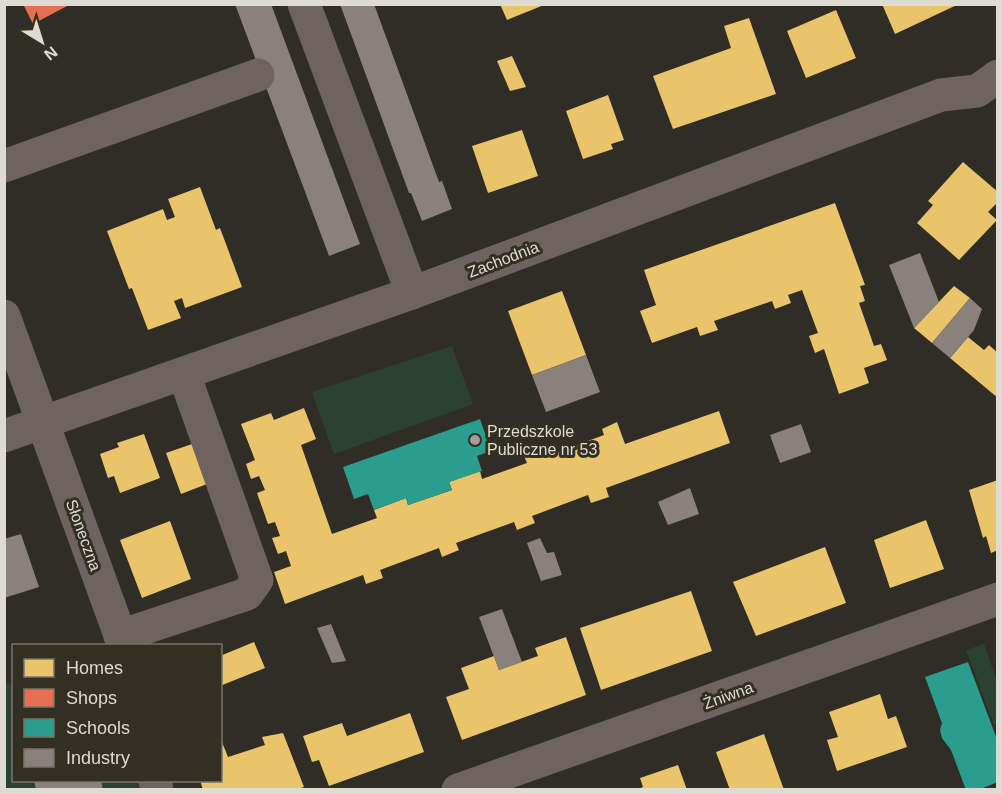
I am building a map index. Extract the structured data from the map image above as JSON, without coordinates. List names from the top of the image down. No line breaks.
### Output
{"streets":{"street":["Zachodnia","Słoneczna","Żniwna"]},"crossings":[["Zachodnia","Słoneczna"]],"places":["Przedszkole Publiczne nr 53"],"legend":["Homes","Shops","Schools","Industry"],"north":"bottom right"}
